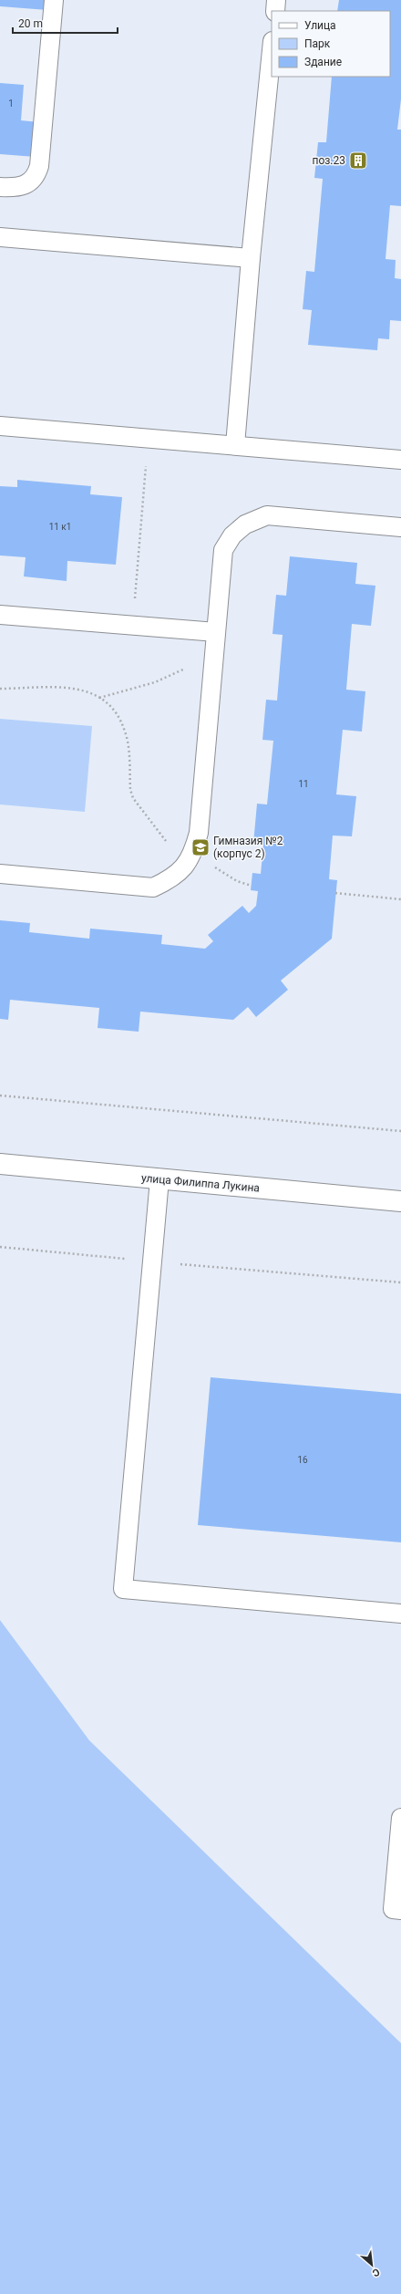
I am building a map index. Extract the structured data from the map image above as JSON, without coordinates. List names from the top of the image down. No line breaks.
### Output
{"streets":{"street":["улица Филиппа Лукина"]},"places":{"building":["поз.23"],"school or university":["Гимназия №2 (корпус 2)"]},"house_numbers":["1","11 к1","11","16"],"legend":["Улица","Парк","Здание"],"scale_bar":"20 m","north":"bottom right"}
